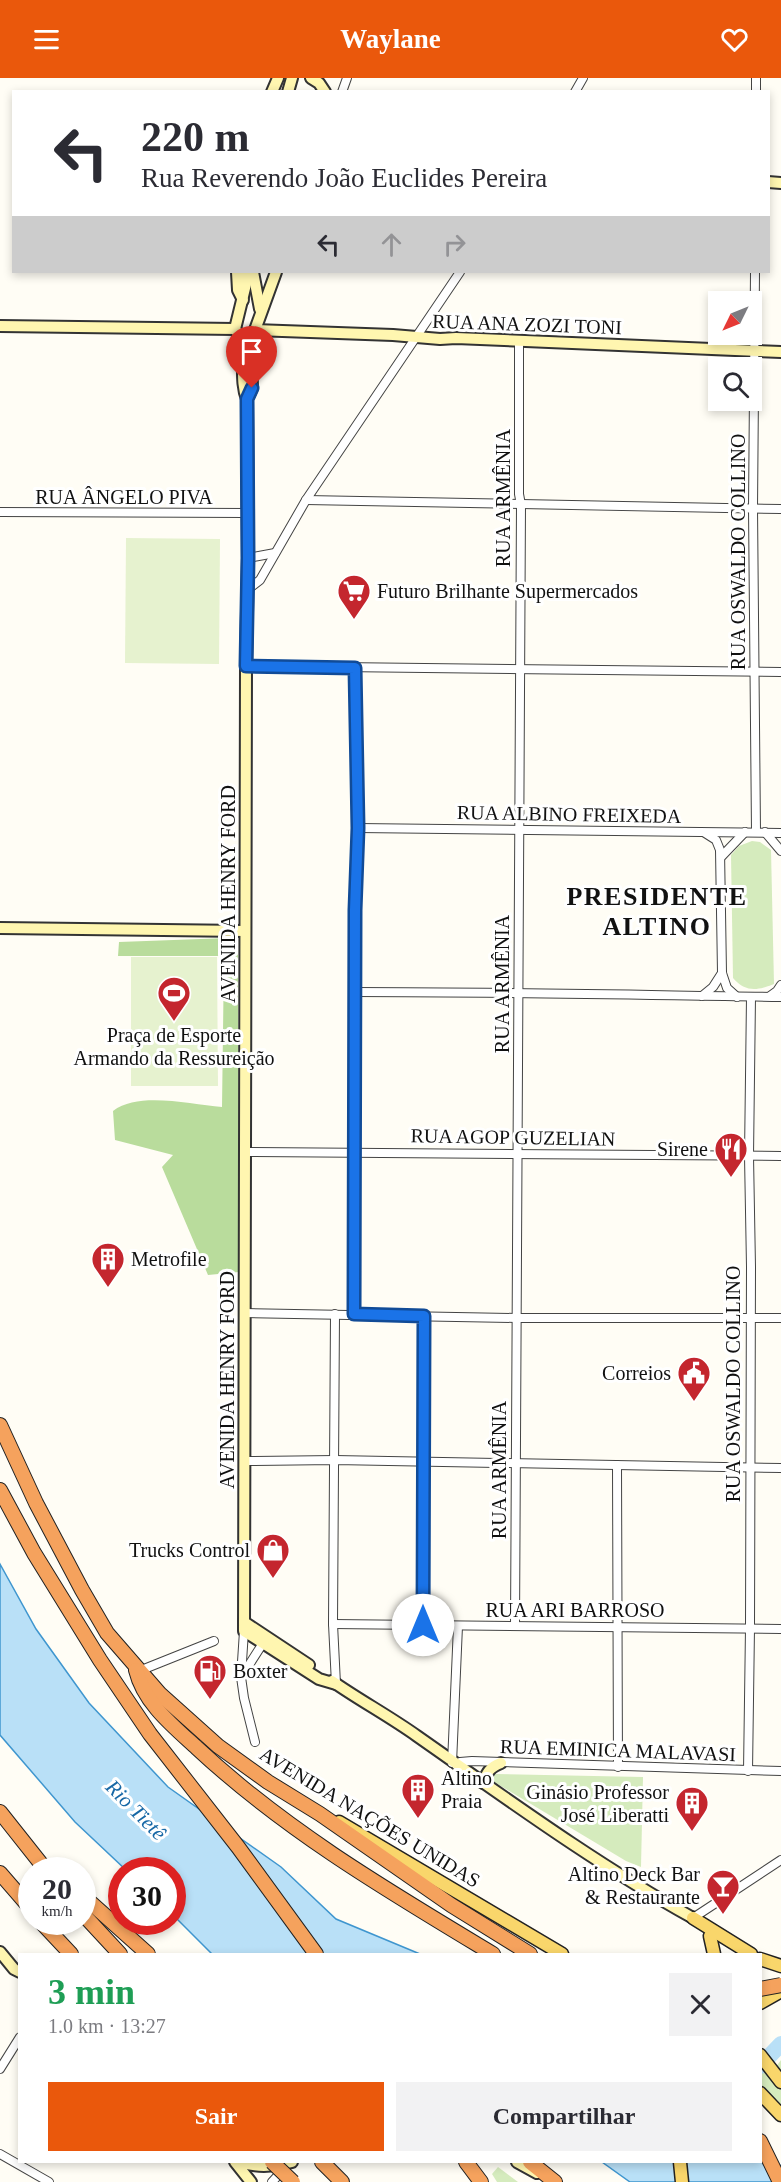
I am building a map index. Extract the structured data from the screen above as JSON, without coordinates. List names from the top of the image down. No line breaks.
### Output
{"streets":{"highway":["AVENIDA NAÇÕES UNIDAS"],"main road":["RUA ANA ZOZI TONI","AVENIDA HENRY FORD"],"street":["RUA ÂNGELO PIVA","RUA ARMÊNIA","RUA OSWALDO COLLINO","RUA ALBINO FREIXEDA","RUA AGOP GUZELIAN","RUA ARI BARROSO","RUA EMINICA MALAVASI"]},"crossings":[["RUA ANA ZOZI TONI","RUA ARMÊNIA"],["RUA ANA ZOZI TONI","RUA OSWALDO COLLINO"],["RUA ANA ZOZI TONI","AVENIDA HENRY FORD"],["RUA ÂNGELO PIVA","AVENIDA HENRY FORD"],["RUA ARMÊNIA","RUA ALBINO FREIXEDA"],["RUA ARMÊNIA","RUA AGOP GUZELIAN"],["RUA ARMÊNIA","RUA ARI BARROSO"],["RUA OSWALDO COLLINO","RUA ALBINO FREIXEDA"],["RUA OSWALDO COLLINO","RUA AGOP GUZELIAN"],["RUA OSWALDO COLLINO","RUA ARI BARROSO"],["RUA OSWALDO COLLINO","RUA EMINICA MALAVASI"],["AVENIDA HENRY FORD","RUA AGOP GUZELIAN"]],"districts":["PRESIDENTE ALTINO"],"water":["Rio Tietê"],"places":{"supermarket":["Futuro Brilhante Supermercados"],"sports":["Praça de Esporte Armando da Ressureição"],"restaurant":["Sirene"],"building":["Metrofile","Altino Praia","Ginásio Professor José Liberatti"],"public building":["Correios"],"shop":["Trucks Control"],"fuel station":["Boxter"],"bar":["Altino Deck Bar & Restaurante"]},"north":"bottom left","page":{"header":"Waylane","turn":["220 m","Rua Reverendo João Euclides Pereira"],"speed":"20 km/h","limit":"30","heading":["3 min","1.0 km · 13:27"],"buttons":["Sair","Compartilhar"]}}
